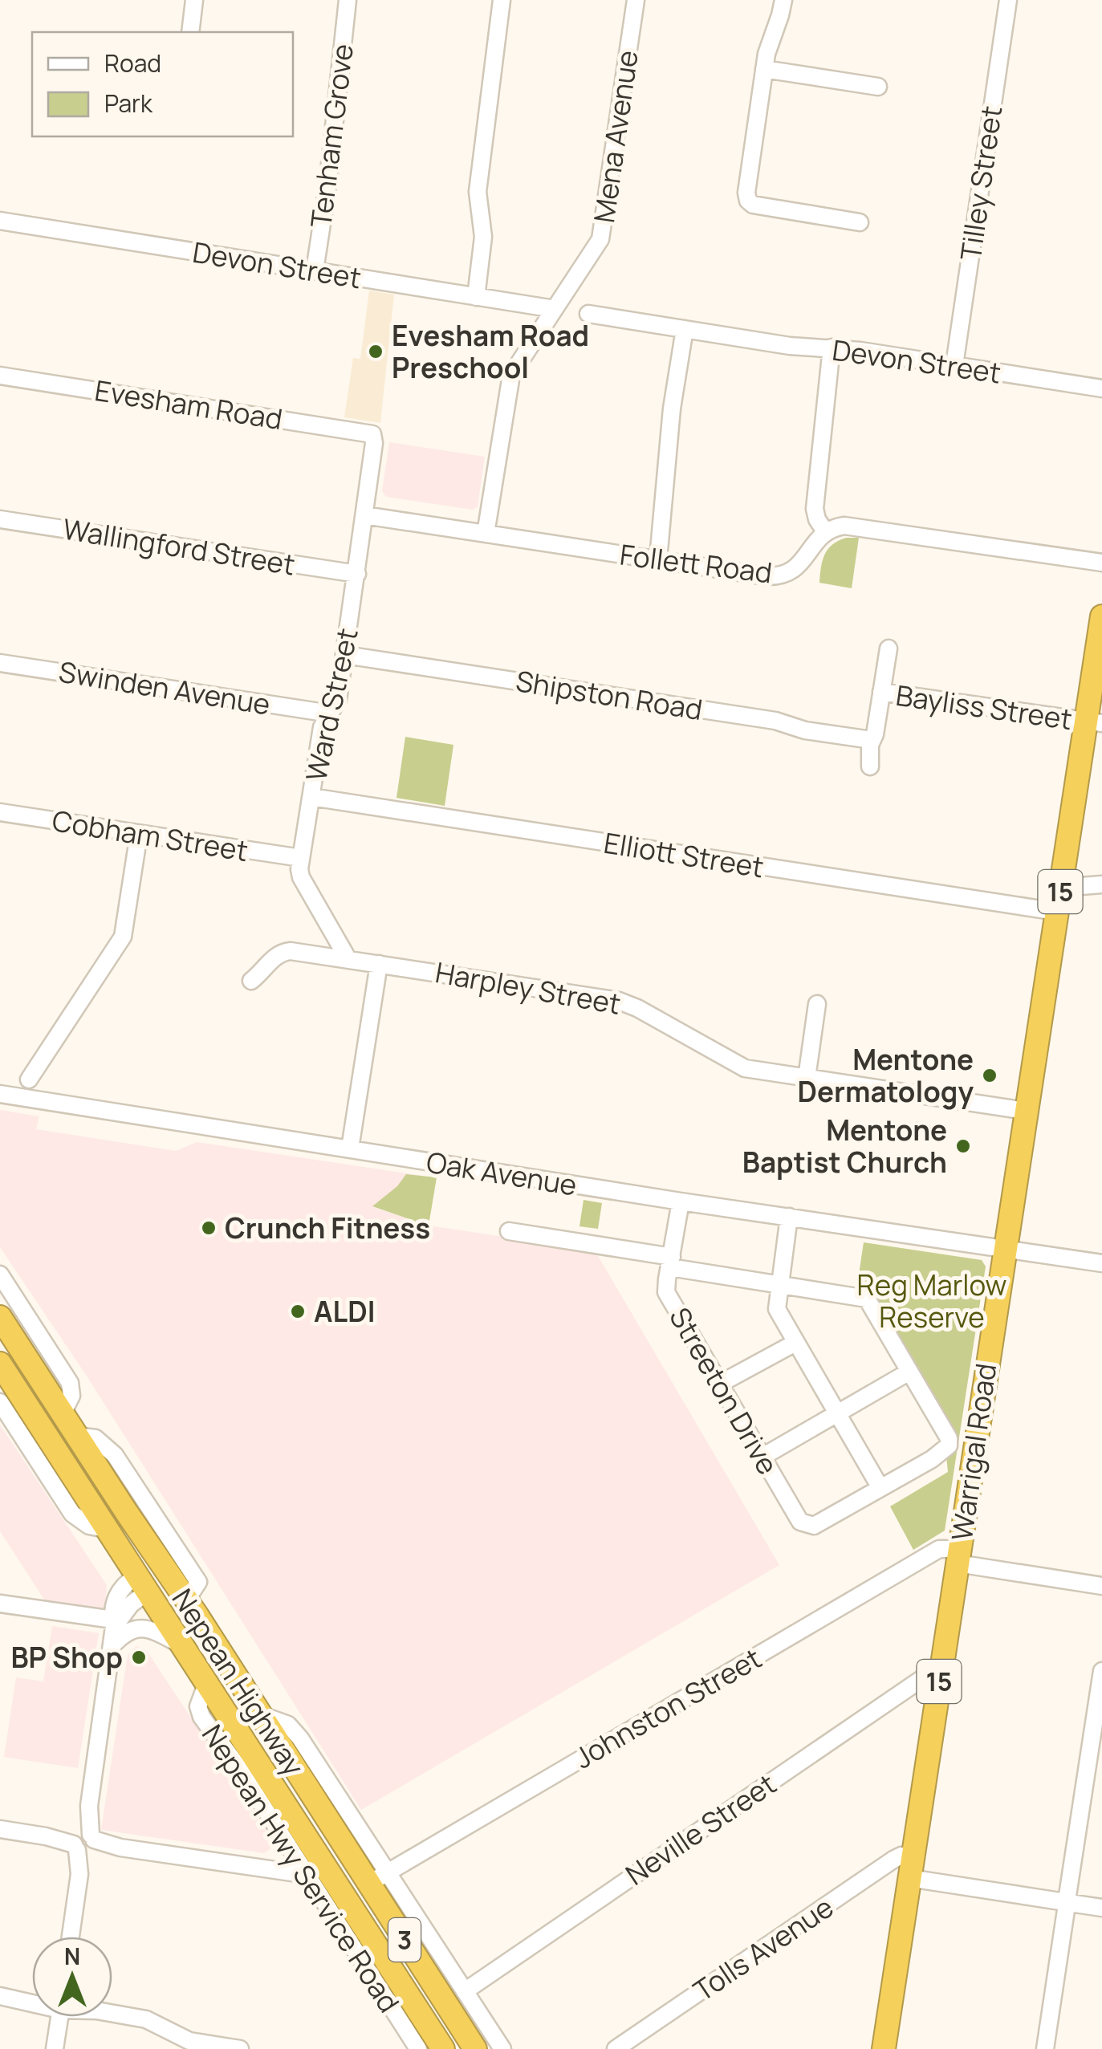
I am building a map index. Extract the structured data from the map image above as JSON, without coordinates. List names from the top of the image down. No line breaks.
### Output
{"streets":{"highway":["15","Warrigal Road","Nepean Highway","3"],"street":["Tenham Grove","Mena Avenue","Tilley Street","Devon Street","Evesham Road","Wallingford Street","Follett Road","Swinden Avenue","Shipston Road","Ward Street","Bayliss Street","Cobham Street","Elliott Street","Harpley Street","Oak Avenue","Streeton Drive","Johnston Street","Neville Street","Nepean Hwy Service Road","Tolls Avenue"]},"crossings":[["Tenham Grove","Devon Street"],["Mena Avenue","Devon Street"],["Mena Avenue","Follett Road"],["Tilley Street","Devon Street"],["Evesham Road","Ward Street"],["Wallingford Street","Ward Street"],["Follett Road","Ward Street"],["Swinden Avenue","Ward Street"],["Shipston Road","Ward Street"],["Ward Street","Cobham Street"],["Ward Street","Elliott Street"],["Ward Street","Harpley Street"],["Bayliss Street","Warrigal Road"],["Elliott Street","Warrigal Road"],["Harpley Street","Warrigal Road"],["Oak Avenue","Streeton Drive"],["Oak Avenue","Warrigal Road"],["Warrigal Road","Johnston Street"],["Warrigal Road","Neville Street"],["Warrigal Road","Tolls Avenue"],["Nepean Highway","Johnston Street"],["Nepean Highway","Nepean Hwy Service Road"]],"parks":["Reg Marlow Reserve"],"places":["Evesham Road Preschool","Mentone Dermatology","Mentone Baptist Church","Crunch Fitness","ALDI","BP Shop"],"legend":["Road","Park"],"north":"top"}
